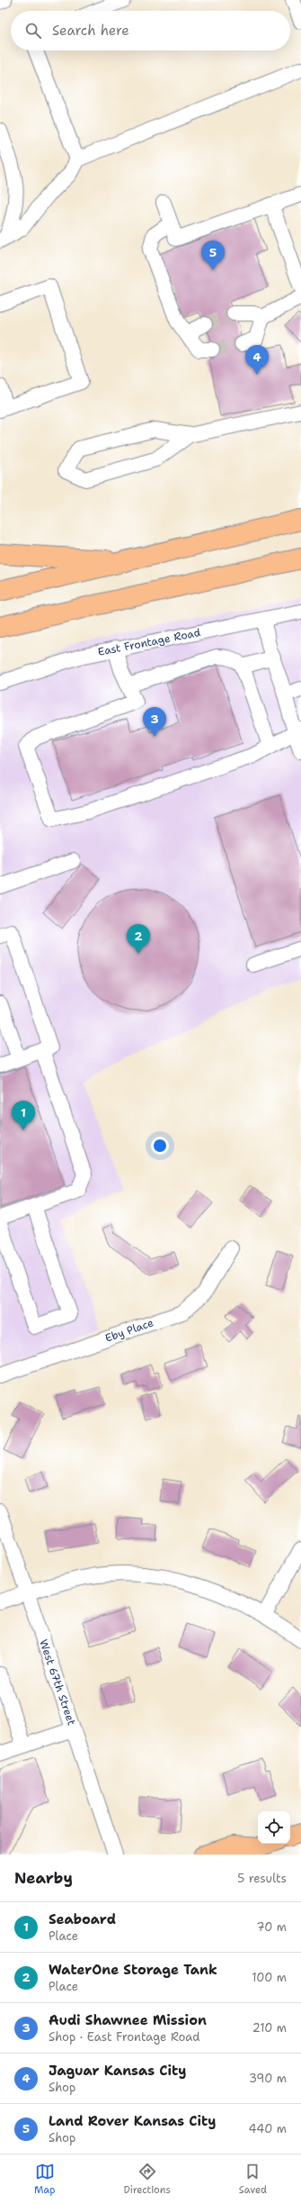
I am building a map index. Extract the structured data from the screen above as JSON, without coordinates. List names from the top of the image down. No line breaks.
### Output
{"streets":{"street":["East Frontage Road","Eby Place","West 67th Street"]},"page":{"search":"Search here","pins":["5","4","3","2","1"],"heading":["Nearby","5 results"],"list":[{"mark":"1","name":"Seaboard","note":"Place","value":"70 m"},{"mark":"2","name":"WaterOne Storage Tank","note":"Place","value":"100 m"},{"mark":"3","name":"Audi Shawnee Mission","note":"Shop · East Frontage Road","value":"210 m"},{"mark":"4","name":"Jaguar Kansas City","note":"Shop","value":"390 m"},{"mark":"5","name":"Land Rover Kansas City","note":"Shop","value":"440 m"}],"nav":["Map","Directions","Saved"]}}
